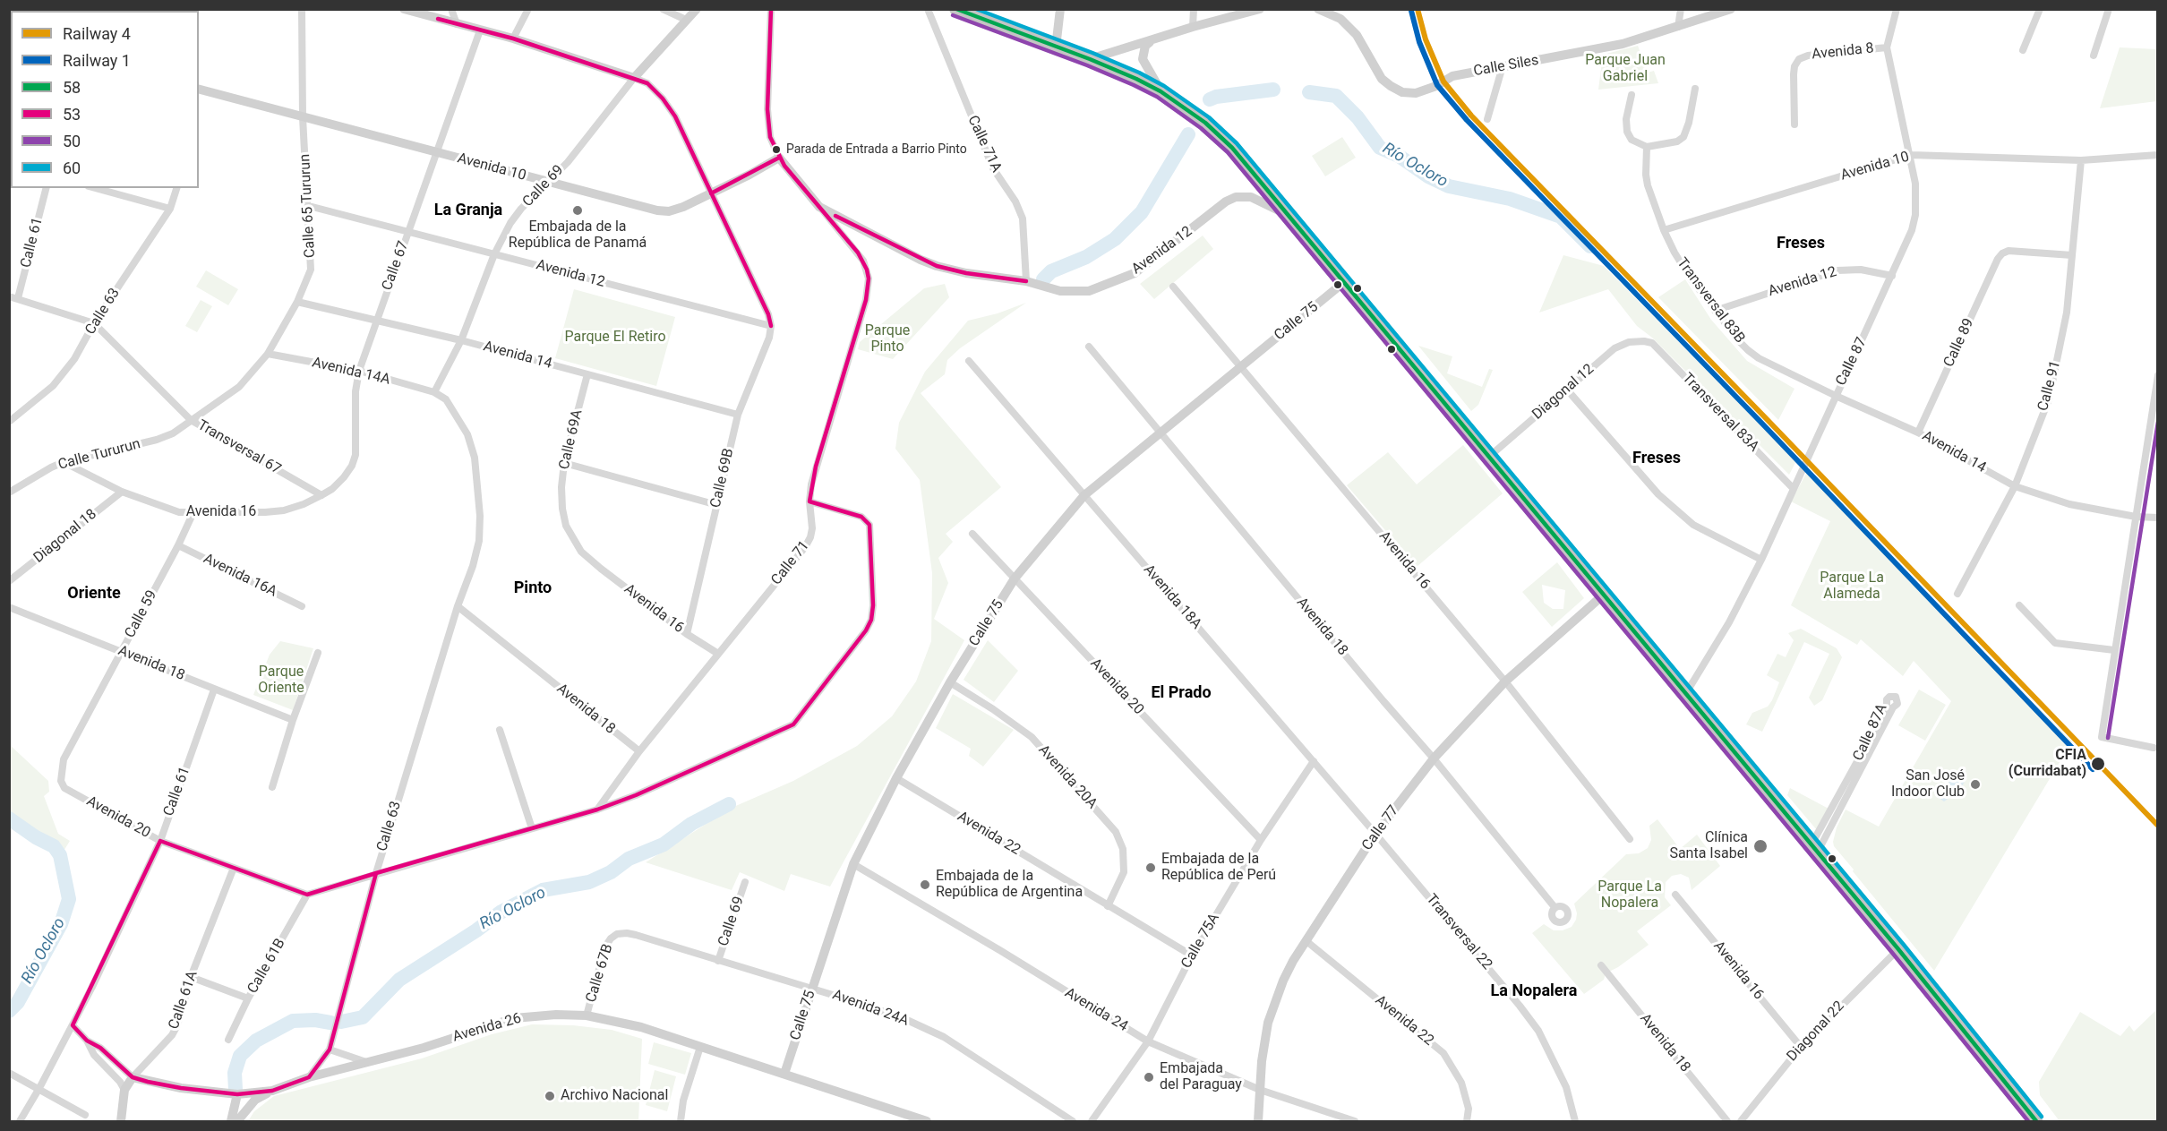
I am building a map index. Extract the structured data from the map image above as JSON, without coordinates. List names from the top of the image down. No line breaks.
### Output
{"streets":{"street":["Avenida 8","Calle Siles","Calle 71A","Avenida 10","Calle 69","Calle 65 Tururun","Calle 61","Avenida 12","Calle 67","Transversal 83B","Calle 63","Calle 75","Calle 89","Avenida 14","Calle 87","Avenida 14A","Calle 91","Diagonal 12","Transversal 83A","Calle 69A","Transversal 67","Calle Tururun","Calle 69B","Avenida 16","Diagonal 18","Calle 71","Avenida 16A","Avenida 18A","Calle 59","Avenida 18","Avenida 20","Calle 87A","Avenida 20A","Calle 77","Avenida 22","Transversal 22","Calle 75A","Calle 61B","Calle 67B","Calle 61A","Avenida 24A","Avenida 24","Avenida 26","Diagonal 22"]},"crossings":[["Avenida 8","Calle 87"],["Calle 71A","Avenida 12"],["Avenida 10","Calle 69"],["Avenida 10","Calle 65 Tururun"],["Avenida 10","Calle 67"],["Avenida 10","Transversal 83B"],["Avenida 10","Calle 87"],["Avenida 10","Calle 91"],["Avenida 10","Calle 71"],["Calle 69","Avenida 12"],["Calle 69","Calle 63"],["Calle 69","Avenida 14"],["Calle 69","Avenida 14A"],["Calle 69","Avenida 24A"],["Calle 65 Tururun","Avenida 12"],["Calle 65 Tururun","Avenida 14"],["Calle 65 Tururun","Avenida 14A"],["Calle 65 Tururun","Transversal 67"],["Calle 65 Tururun","Calle Tururun"],["Calle 61","Avenida 18"],["Calle 61","Avenida 20"],["Calle 61","Avenida 26"],["Avenida 12","Calle 67"],["Avenida 12","Transversal 83B"],["Avenida 12","Calle 87"],["Avenida 12","Calle 69B"],["Avenida 12","Calle 71"],["Calle 67","Avenida 14"],["Calle 67","Avenida 14A"],["Calle 67","Transversal 67"],["Calle 67","Avenida 16"],["Transversal 83B","Avenida 14"],["Calle 63","Avenida 14A"],["Calle 63","Transversal 67"],["Calle 63","Avenida 18"],["Calle 63","Avenida 26"],["Calle 75","Avenida 16"],["Calle 75","Avenida 18A"],["Calle 75","Avenida 18"],["Calle 75","Avenida 20"],["Calle 75","Avenida 20A"],["Calle 75","Avenida 22"],["Calle 75","Avenida 24A"],["Calle 75","Avenida 24"],["Calle 75","Avenida 26"],["Calle 89","Avenida 14"],["Calle 89","Calle 91"],["Avenida 14","Calle 87"],["Avenida 14","Calle 91"],["Avenida 14","Calle 69A"],["Avenida 14","Calle 69B"],["Calle 87","Transversal 83A"],["Diagonal 12","Transversal 83A"],["Calle 69A","Avenida 16"],["Transversal 67","Calle Tururun"],["Transversal 67","Avenida 16"],["Calle Tururun","Avenida 16"],["Calle 69B","Avenida 16"],["Avenida 16","Diagonal 18"],["Avenida 16","Calle 71"],["Avenida 16","Calle 59"],["Avenida 16","Calle 77"],["Avenida 16","Diagonal 22"],["Calle 71","Avenida 18"],["Avenida 16A","Calle 59"],["Avenida 18A","Calle 77"],["Avenida 18A","Transversal 22"],["Avenida 18A","Calle 75A"],["Calle 59","Avenida 18"],["Calle 59","Avenida 20"],["Avenida 18","Calle 77"],["Avenida 20","Calle 75A"],["Avenida 20","Calle 61B"],["Avenida 20","Calle 61A"],["Avenida 20A","Avenida 22"],["Calle 77","Avenida 22"],["Calle 77","Transversal 22"],["Calle 77","Avenida 24"],["Avenida 22","Calle 75A"],["Calle 75A","Avenida 24"],["Calle 67B","Avenida 24A"],["Calle 67B","Avenida 26"],["Calle 61A","Avenida 26"]],"districts":["La Granja","Freses","Freses","Pinto","Oriente","El Prado","La Nopalera"],"water":["Río Ocloro"],"parks":["Parque Juan Gabriel","Parque Pinto","Parque El Retiro","Parque La Alameda","Parque Oriente","Parque La Nopalera"],"places":["Parada de Entrada a Barrio Pinto","Embajada de la República de Panamá","CFIA (Curridabat)","San José Indoor Club","Clínica Santa Isabel","Embajada de la República de Perú","Embajada de la República de Argentina","Embajada del Paraguay","Archivo Nacional"],"lines":["rail line 4","transit line 58","transit line 53","transit line 60","rail line 1","transit line 50"],"legend":["Railway 4","Railway 1","58","53","50","60"]}
